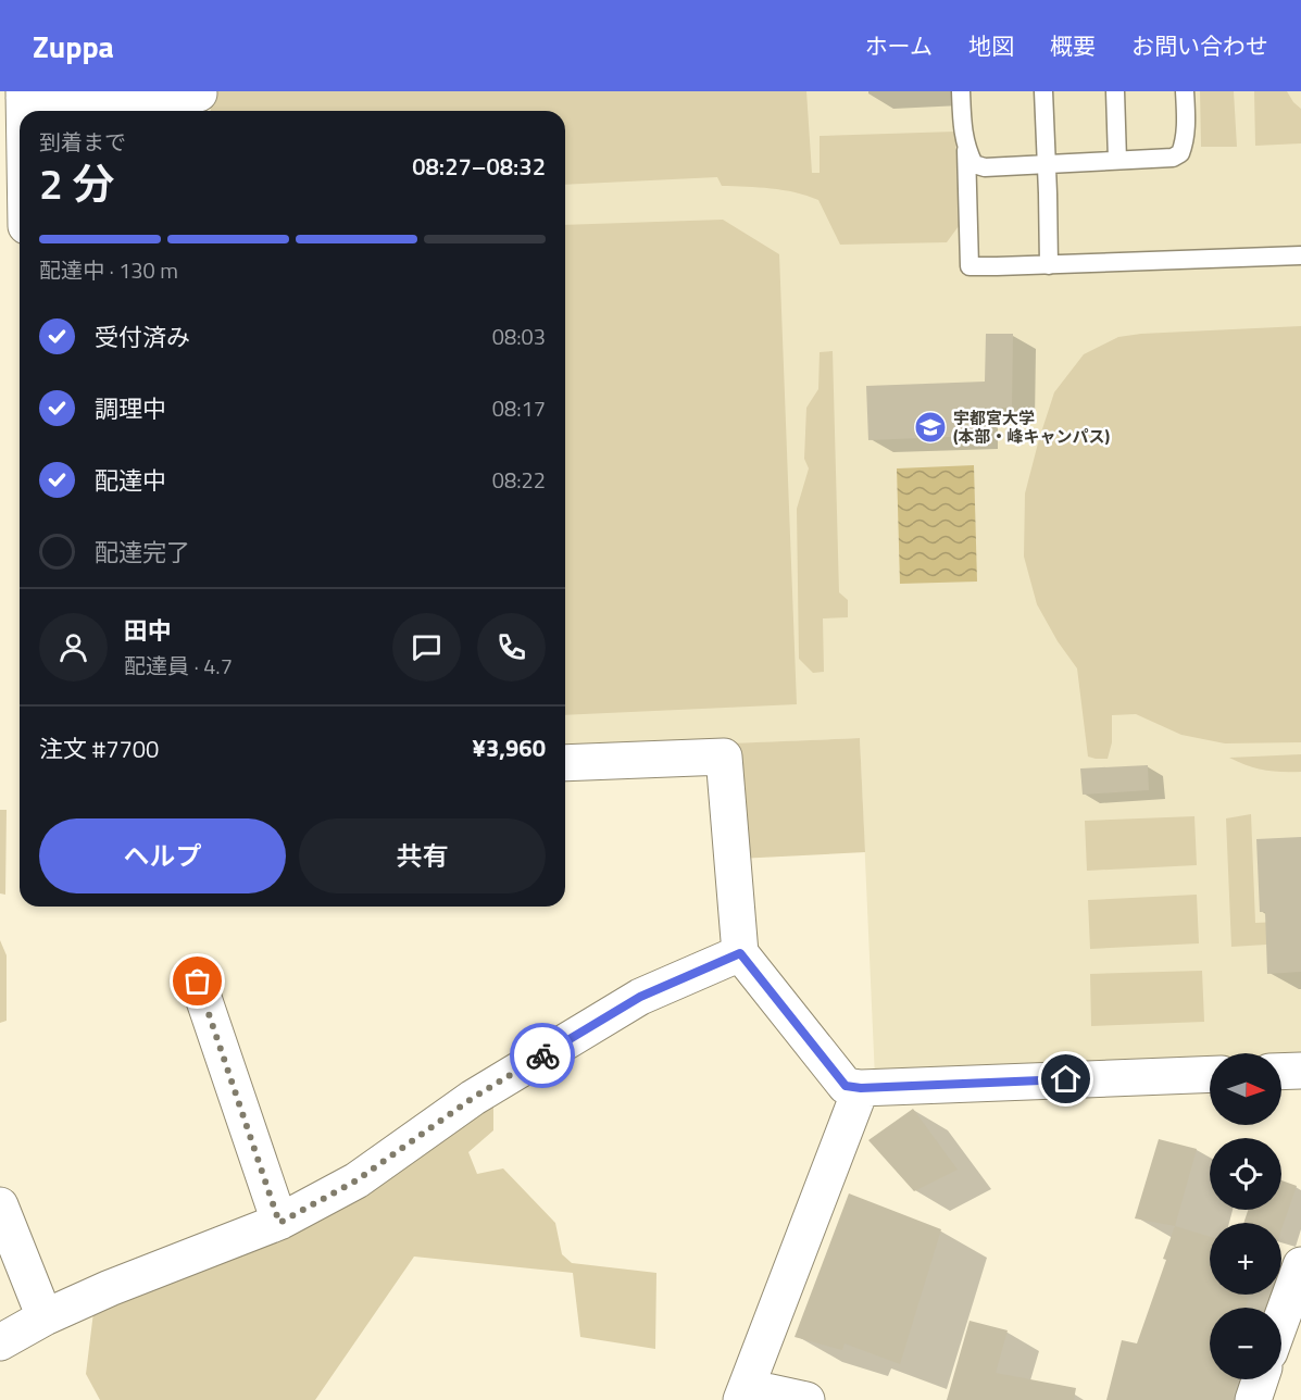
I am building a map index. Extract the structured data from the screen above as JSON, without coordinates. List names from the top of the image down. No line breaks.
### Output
{"places":{"school or university":["宇都宮大学 (本部・峰キャンパス)"]},"north":"right","page":{"header":"Zuppa","nav":["ホーム","地図","概要","お問い合わせ"],"heading":["2 分","到着まで","08:27–08:32"],"panel":["田中","配達員 · 4.7","注文 #7700","¥3,960"],"bar":"配達中 · 130 m","list":[["受付済み","08:03"],["調理中","08:17"],["配達中","08:22"],"配達完了"],"buttons":["ヘルプ","共有"],"map_buttons":["+","−"]}}
